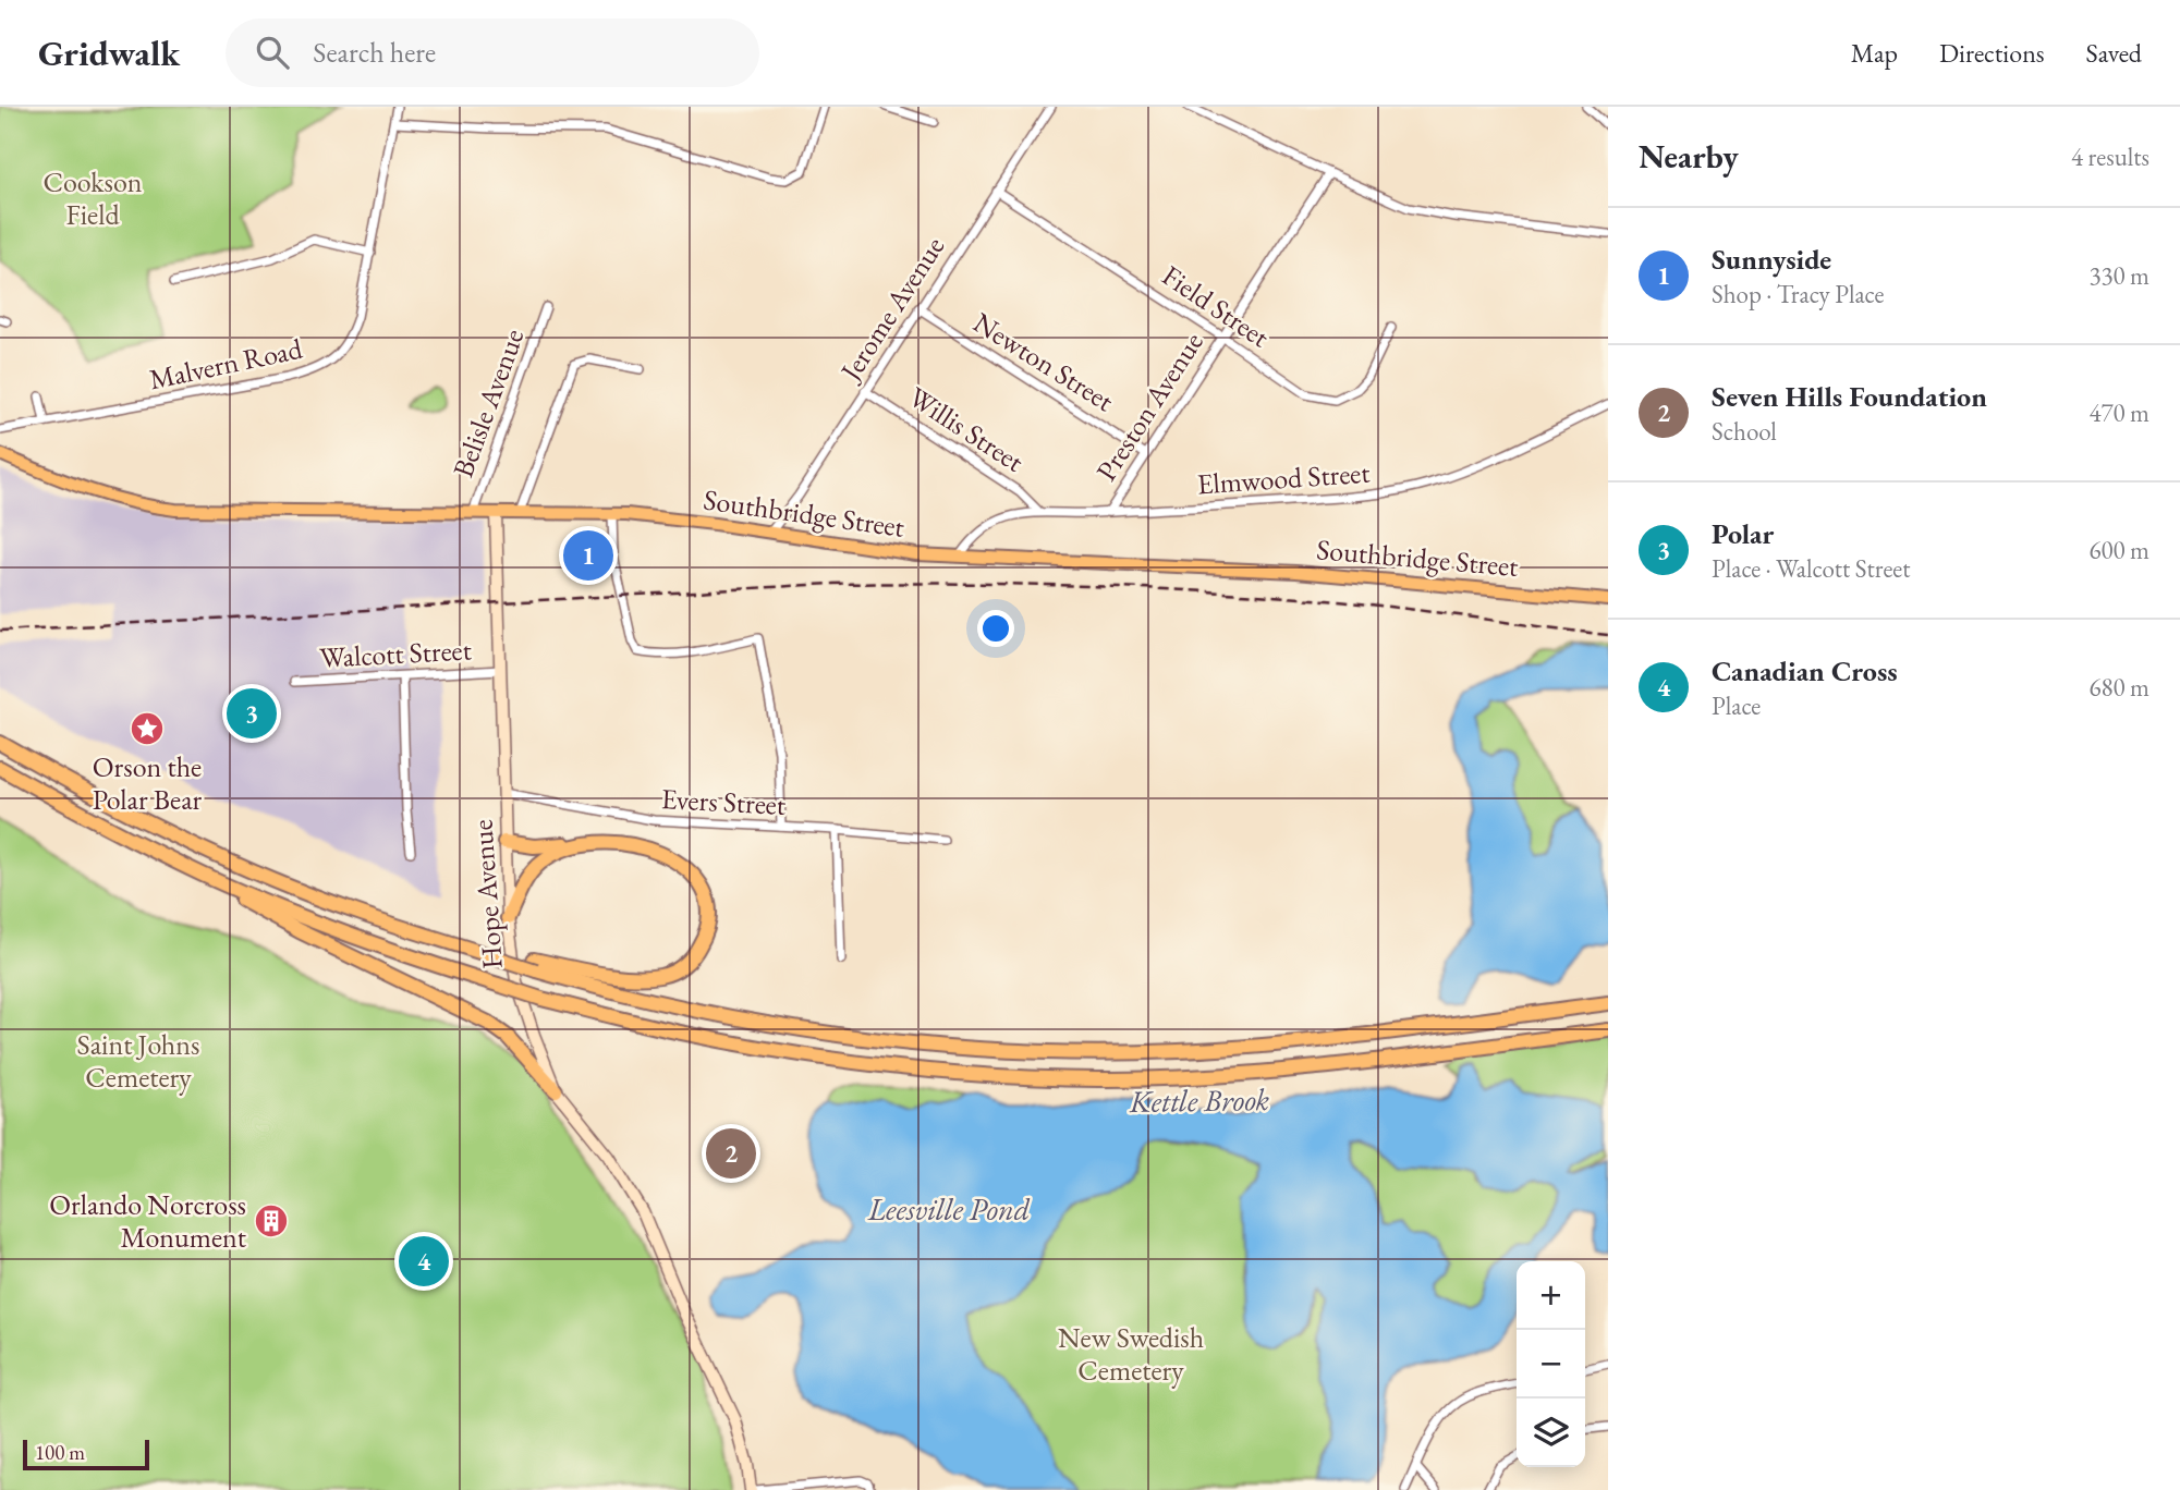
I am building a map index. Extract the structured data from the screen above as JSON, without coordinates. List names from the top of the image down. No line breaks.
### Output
{"streets":{"main road":["Southbridge Street","Hope Avenue"],"street":["Field Street","Jerome Avenue","Newton Street","Malvern Road","Belisle Avenue","Preston Avenue","Willis Street","Elmwood Street","Walcott Street","Evers Street"]},"crossings":[["Field Street","Jerome Avenue"],["Field Street","Preston Avenue"],["Jerome Avenue","Newton Street"],["Jerome Avenue","Willis Street"],["Jerome Avenue","Southbridge Street"],["Newton Street","Preston Avenue"],["Belisle Avenue","Southbridge Street"],["Preston Avenue","Elmwood Street"],["Willis Street","Elmwood Street"],["Elmwood Street","Southbridge Street"],["Southbridge Street","Hope Avenue"],["Walcott Street","Hope Avenue"],["Evers Street","Hope Avenue"]],"water":["Kettle Brook","Leesville Pond"],"parks":["Cookson Field","Saint Johns Cemetery","New Swedish Cemetery"],"places":{"place":["Orson the Polar Bear"],"building":["Orlando Norcross Monument"]},"scale_bar":"100 m","page":{"header":"Gridwalk","search":"Search here","nav":["Map","Directions","Saved"],"heading":["Nearby","4 results"],"list":[{"mark":"1","name":"Sunnyside","note":"Shop · Tracy Place","value":"330 m"},{"mark":"2","name":"Seven Hills Foundation","note":"School","value":"470 m"},{"mark":"3","name":"Polar","note":"Place · Walcott Street","value":"600 m"},{"mark":"4","name":"Canadian Cross","note":"Place","value":"680 m"}],"pins":["1","3","2","4"],"map_buttons":["+","−"],"scale":"100 m"}}
